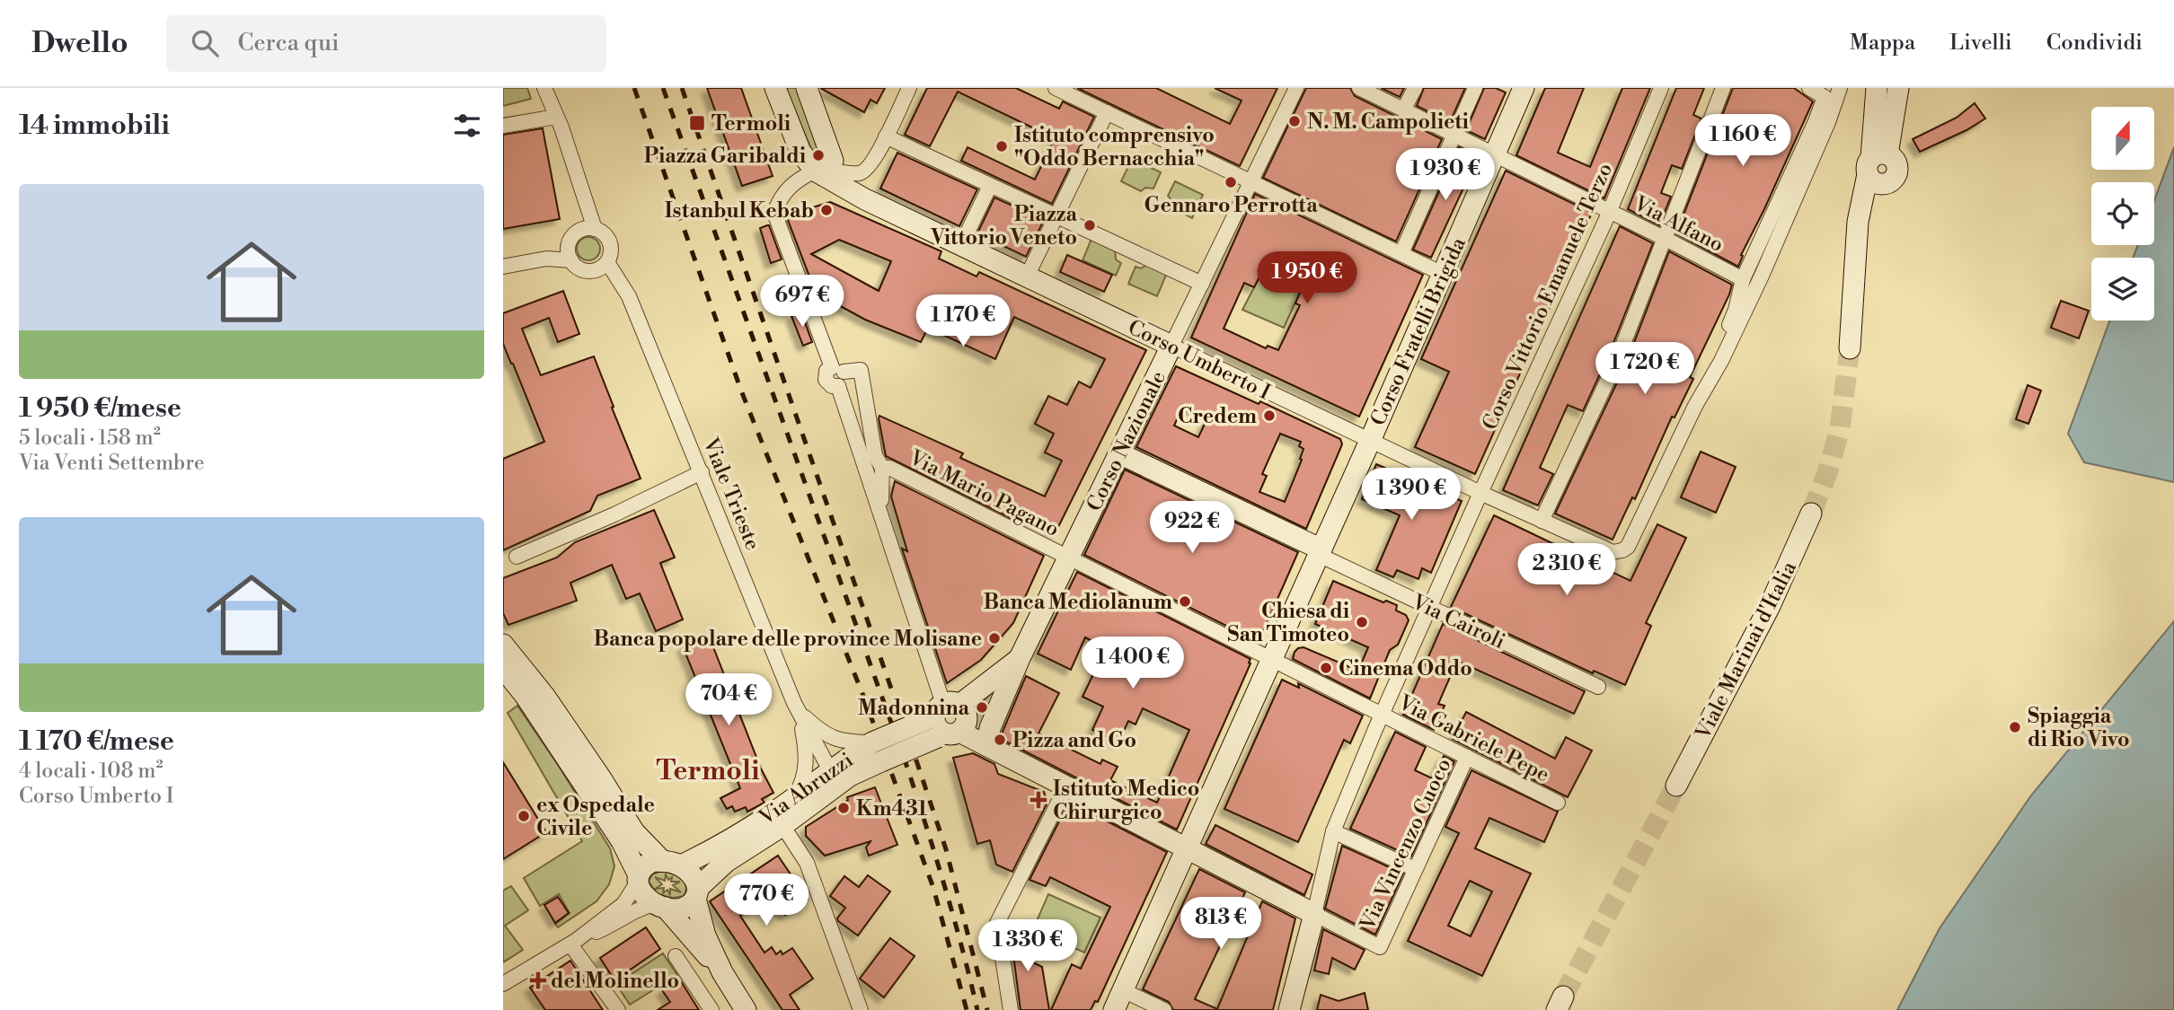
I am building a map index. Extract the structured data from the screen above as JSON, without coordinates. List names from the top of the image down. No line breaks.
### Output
{"streets":{"street":["Via Alfano","Corso Vittorio Emanuele Terzo","Corso Fratelli Brigida","Corso Umberto I","Corso Nazionale","Via Mario Pagano","Viale Trieste","Via Cairoli","Viale Marinai d'Italia","Via Gabriele Pepe","Via Abruzzi","Via Vincenzo Cuoco"]},"crossings":[["Via Alfano","Corso Vittorio Emanuele Terzo"],["Via Alfano","Corso Fratelli Brigida"],["Corso Vittorio Emanuele Terzo","Corso Umberto I"],["Corso Vittorio Emanuele Terzo","Via Cairoli"],["Corso Vittorio Emanuele Terzo","Via Gabriele Pepe"],["Corso Vittorio Emanuele Terzo","Via Vincenzo Cuoco"],["Corso Fratelli Brigida","Corso Umberto I"],["Corso Fratelli Brigida","Via Cairoli"],["Corso Fratelli Brigida","Via Gabriele Pepe"],["Corso Umberto I","Corso Nazionale"],["Corso Nazionale","Via Mario Pagano"],["Corso Nazionale","Via Cairoli"],["Corso Nazionale","Via Gabriele Pepe"],["Corso Nazionale","Via Abruzzi"],["Via Mario Pagano","Via Gabriele Pepe"],["Viale Trieste","Via Abruzzi"],["Via Gabriele Pepe","Via Vincenzo Cuoco"]],"districts":["Termoli"],"places":{"other":["N. M. Campolieti","Istituto comprensivo \"Oddo Bernacchia\"","Piazza Garibaldi","Gennaro Perrotta","Istanbul Kebab","Piazza Vittorio Veneto","Credem","Banca Mediolanum","Chiesa di San Timoteo","Banca popolare delle province Molisane","Cinema Oddo","Madonnina","Spiaggia di Rio Vivo","Pizza and Go","Km431","ex Ospedale Civile"],"transit":["Termoli"],"health":["Istituto Medico Chirurgico","del Molinello"]},"north":"top","page":{"header":"Dwello","search":"Cerca qui","nav":["Mappa","Livelli","Condividi"],"heading":"14 immobili","price":["1 160 €","1 930 €","1 950 €","697 €","1 170 €","1 720 €","1 390 €","922 €","2 310 €","1 400 €","704 €","770 €","813 €","1 330 €"],"list":[{"name":"1 950 €/mese","note":"5 locali · 158 m² · Via Venti Settembre"},{"name":"1 170 €/mese","note":"4 locali · 108 m² · Corso Umberto I"}]}}
